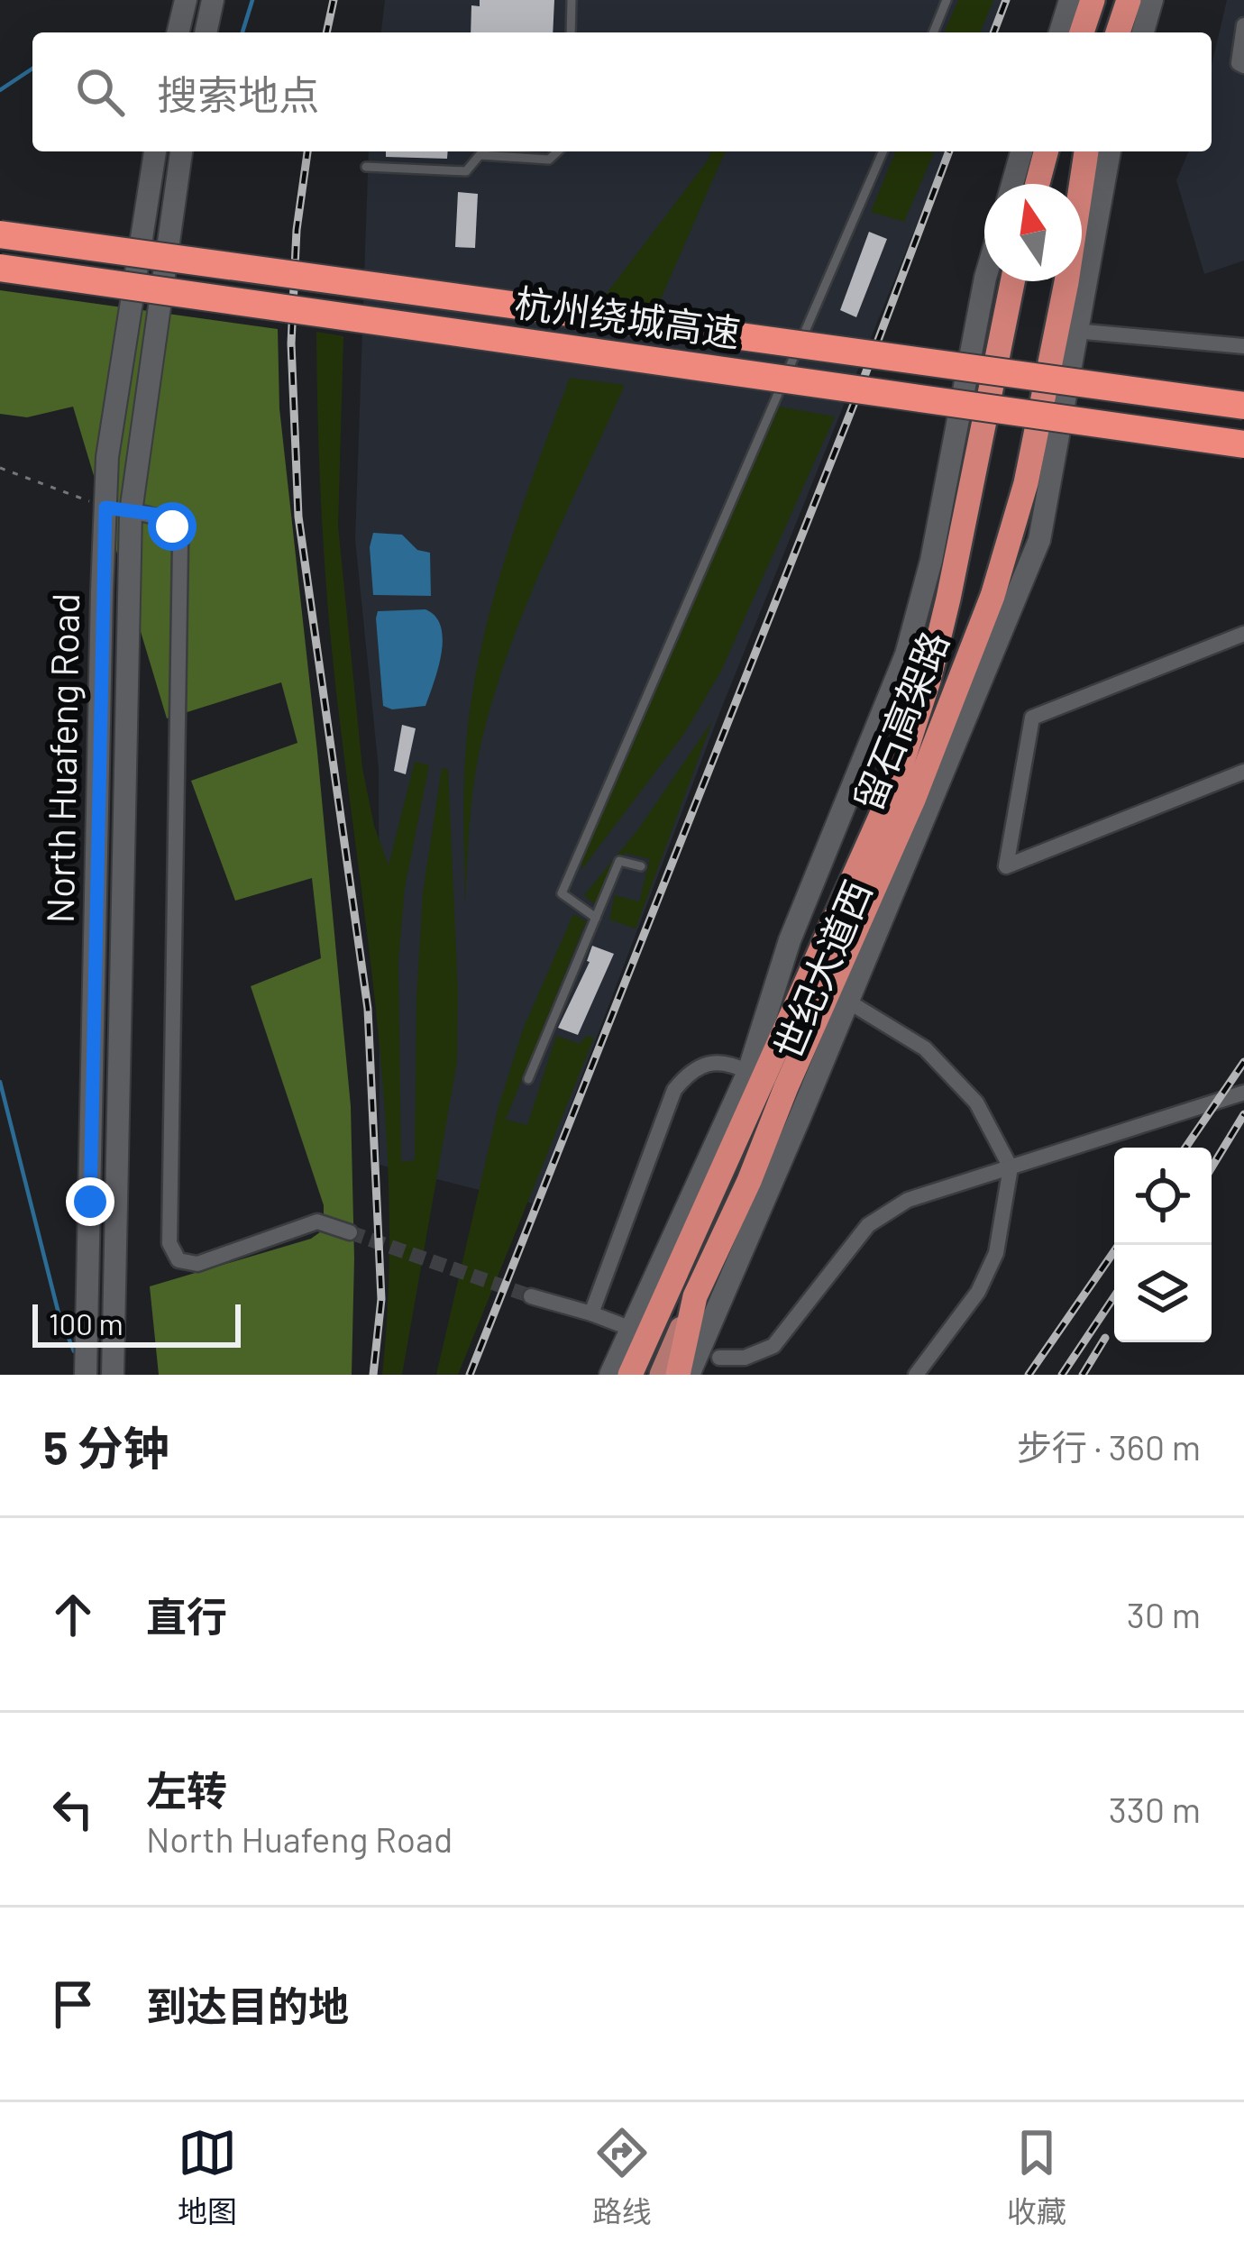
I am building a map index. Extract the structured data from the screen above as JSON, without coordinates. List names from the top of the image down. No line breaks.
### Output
{"streets":{"highway":["杭州绕城高速","留石高架路"],"main road":["North Huafeng Road","世纪大道西"]},"scale_bar":"100 m","north":"top","page":{"search":"搜索地点","scale":"100 m","heading":["5 分钟","步行 · 360 m"],"list":[["直行","30 m"],["左转","North Huafeng Road","330 m"],"到达目的地"],"nav":["地图","路线","收藏"]}}
